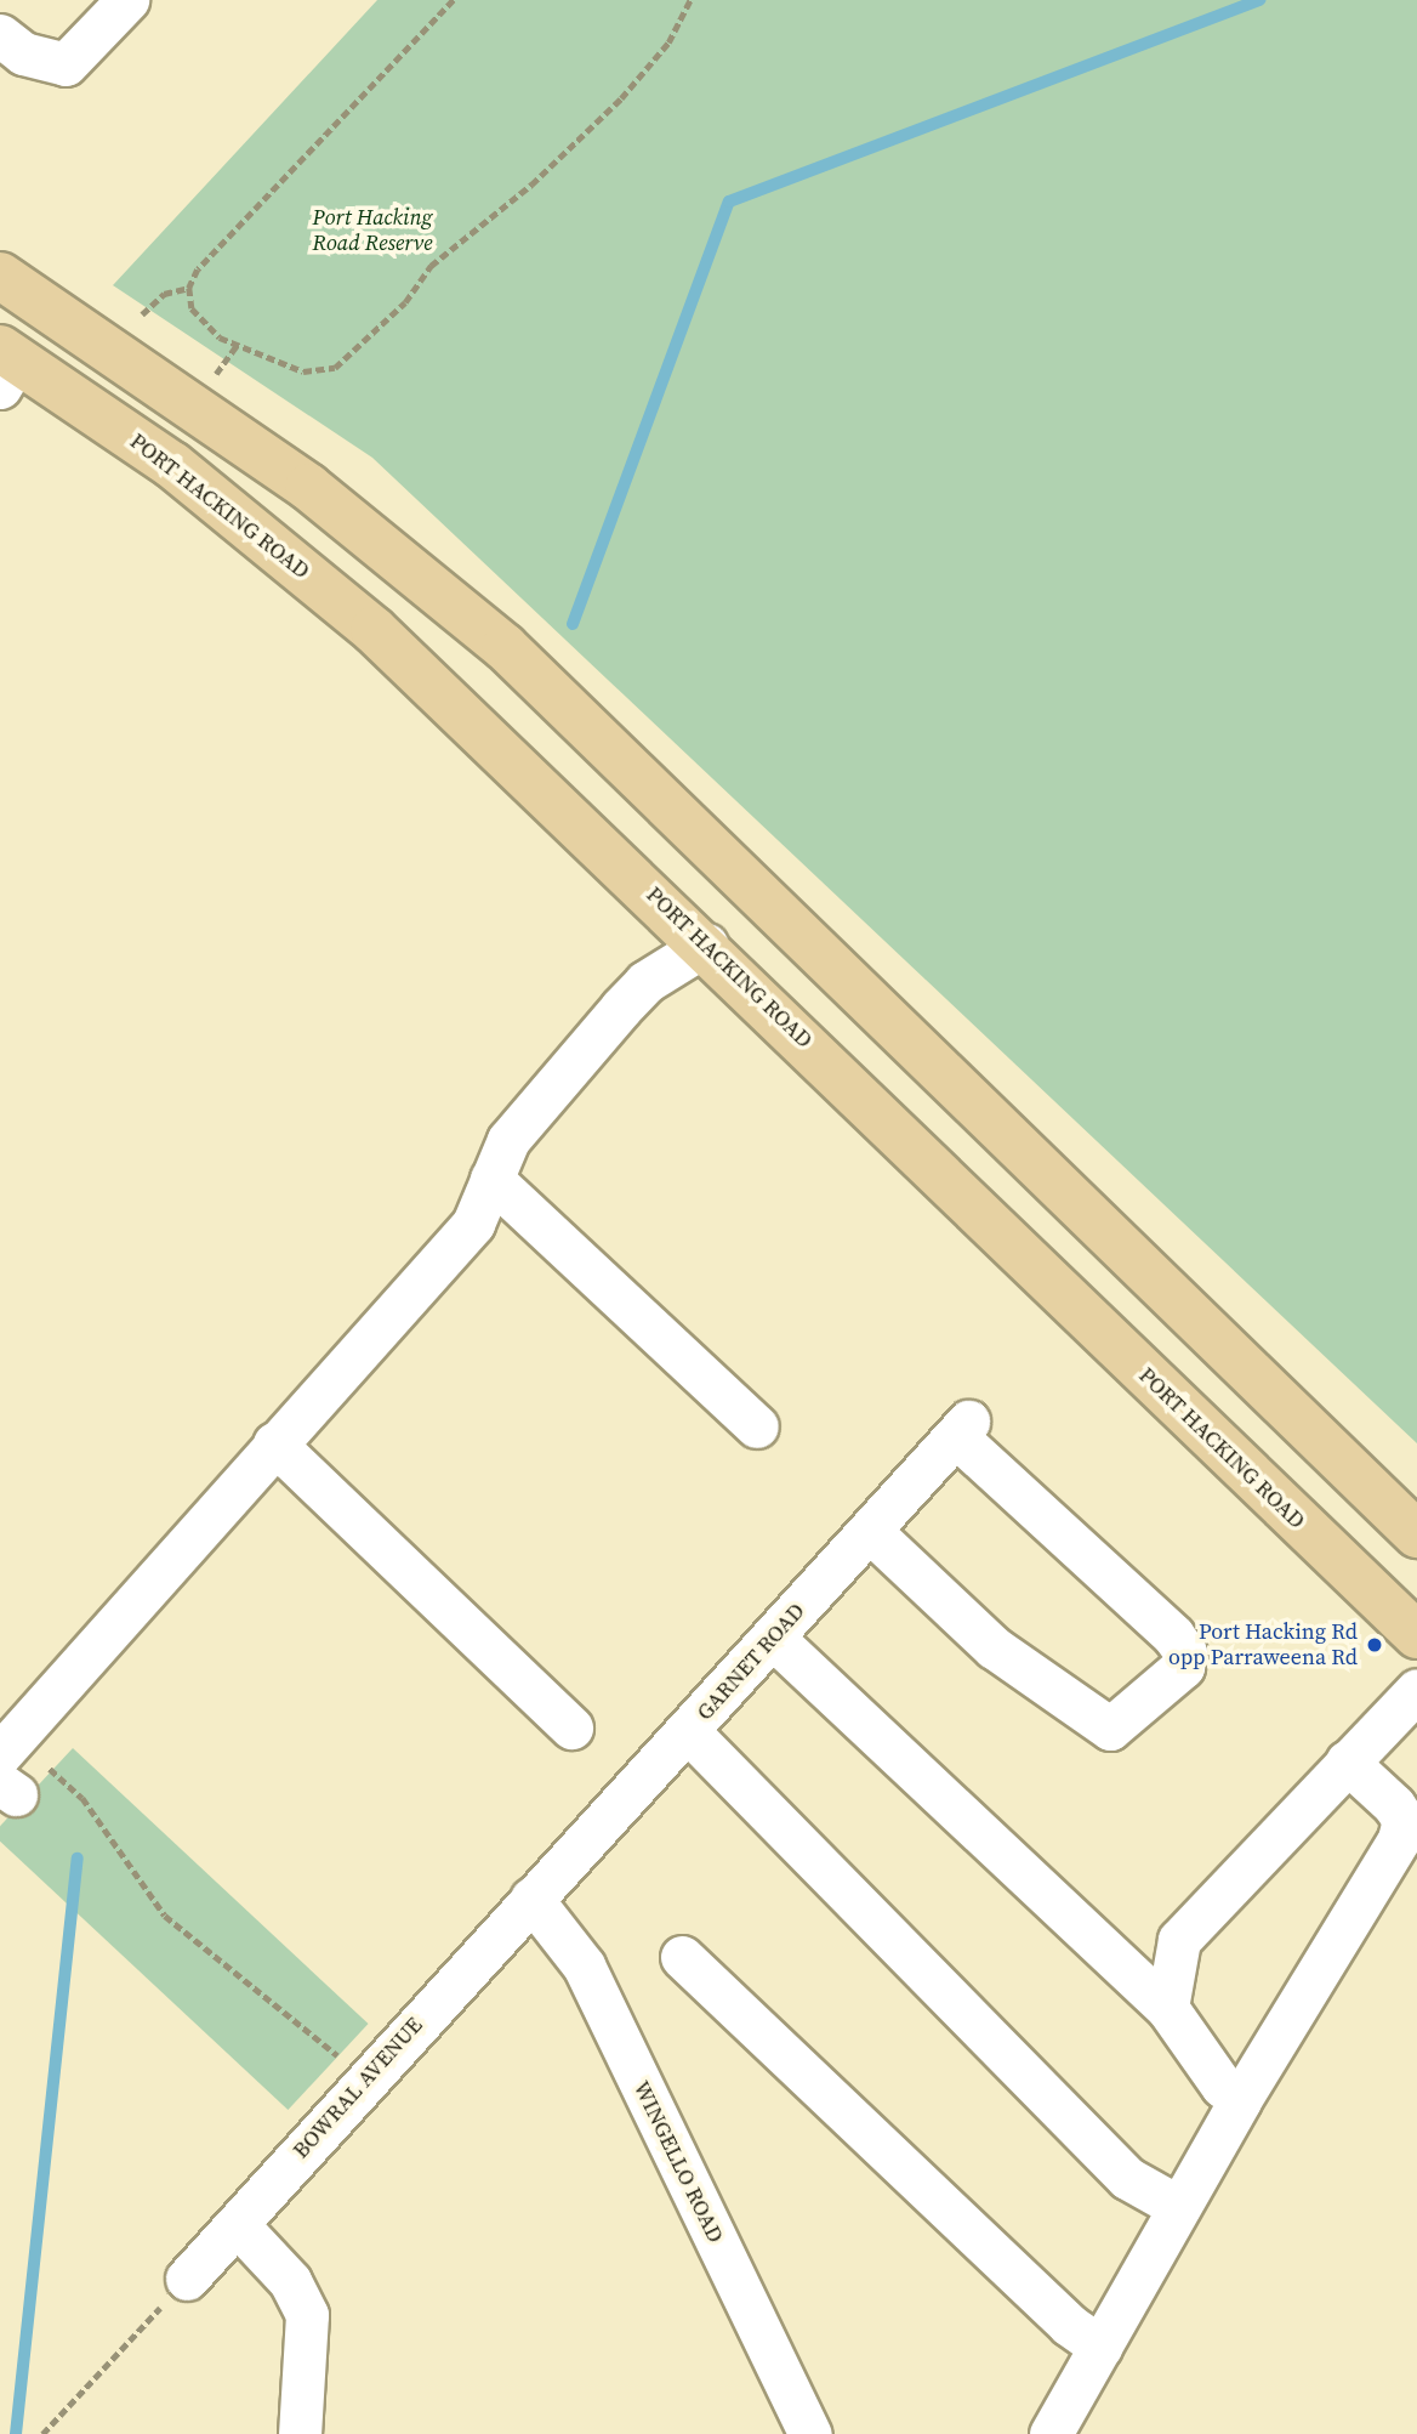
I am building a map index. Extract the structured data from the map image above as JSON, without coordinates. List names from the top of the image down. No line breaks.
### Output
{"streets":{"main road":["PORT HACKING ROAD"],"street":["GARNET ROAD","BOWRAL AVENUE","WINGELLO ROAD"]},"crossings":[["GARNET ROAD","BOWRAL AVENUE"],["GARNET ROAD","WINGELLO ROAD"],["BOWRAL AVENUE","WINGELLO ROAD"]],"parks":["Port Hacking Road Reserve"],"places":["Port Hacking Rd opp Parraweena Rd"]}
